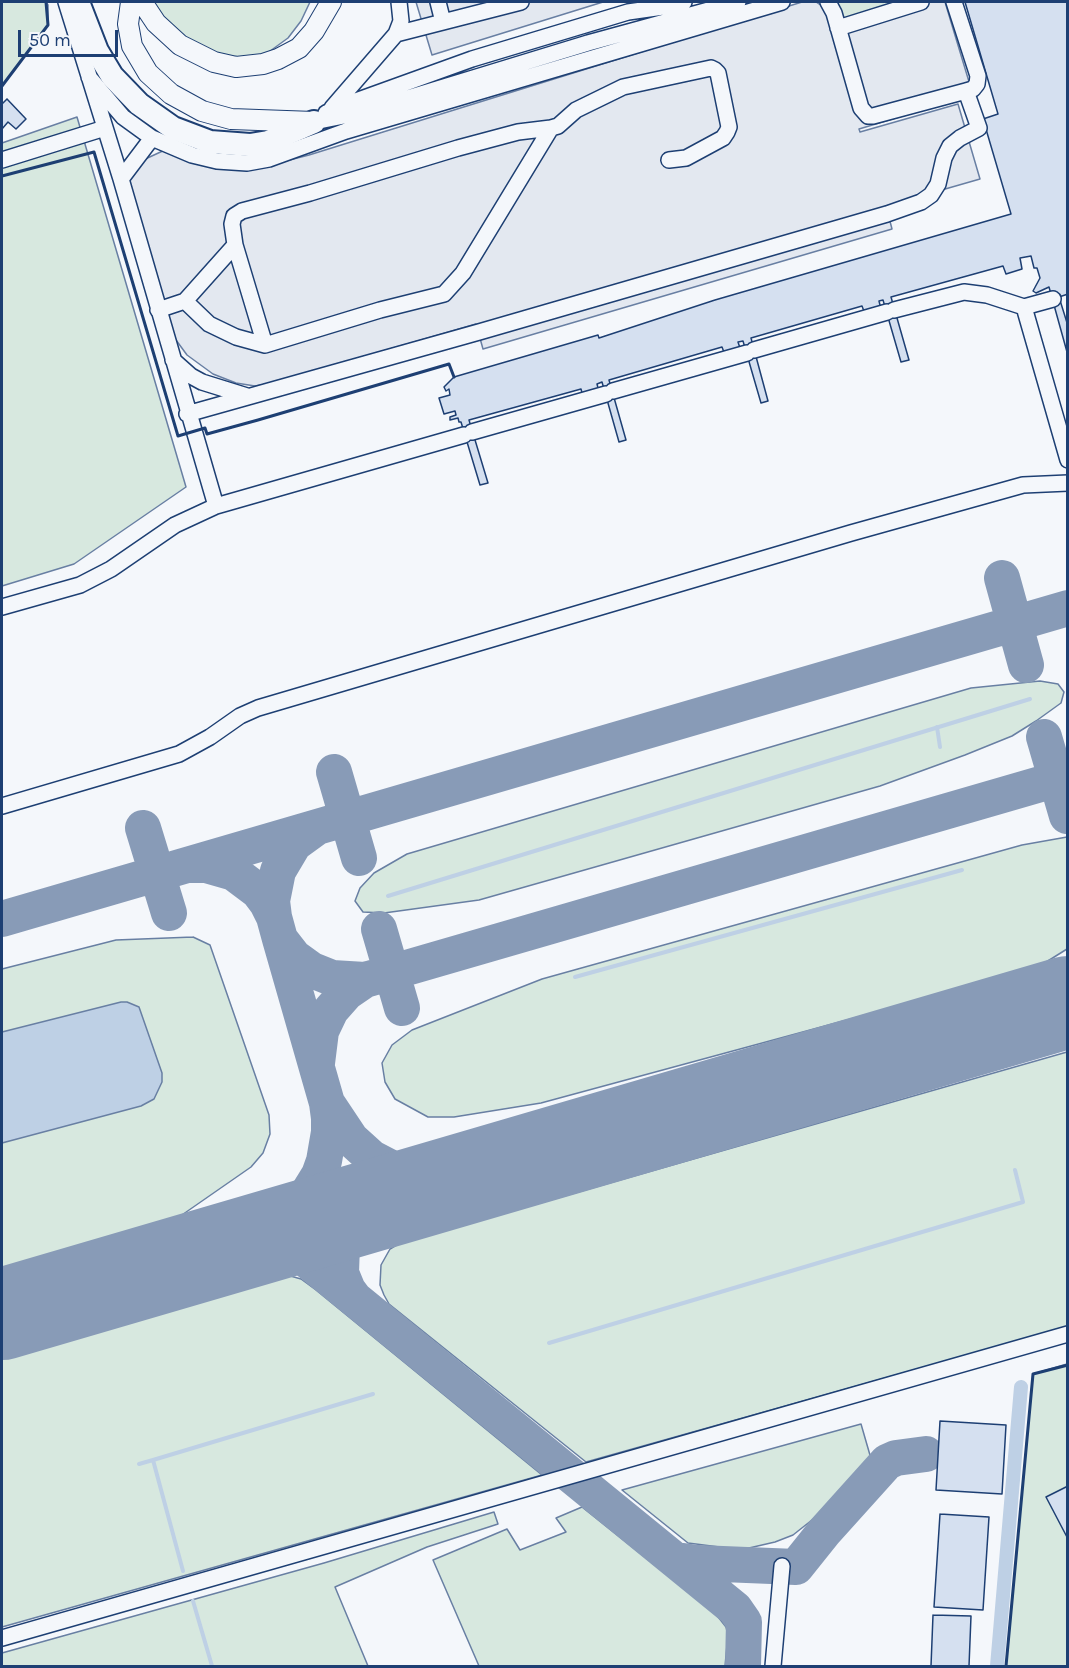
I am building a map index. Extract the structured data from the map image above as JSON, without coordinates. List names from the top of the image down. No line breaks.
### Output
{"scale_bar":"50 m"}
